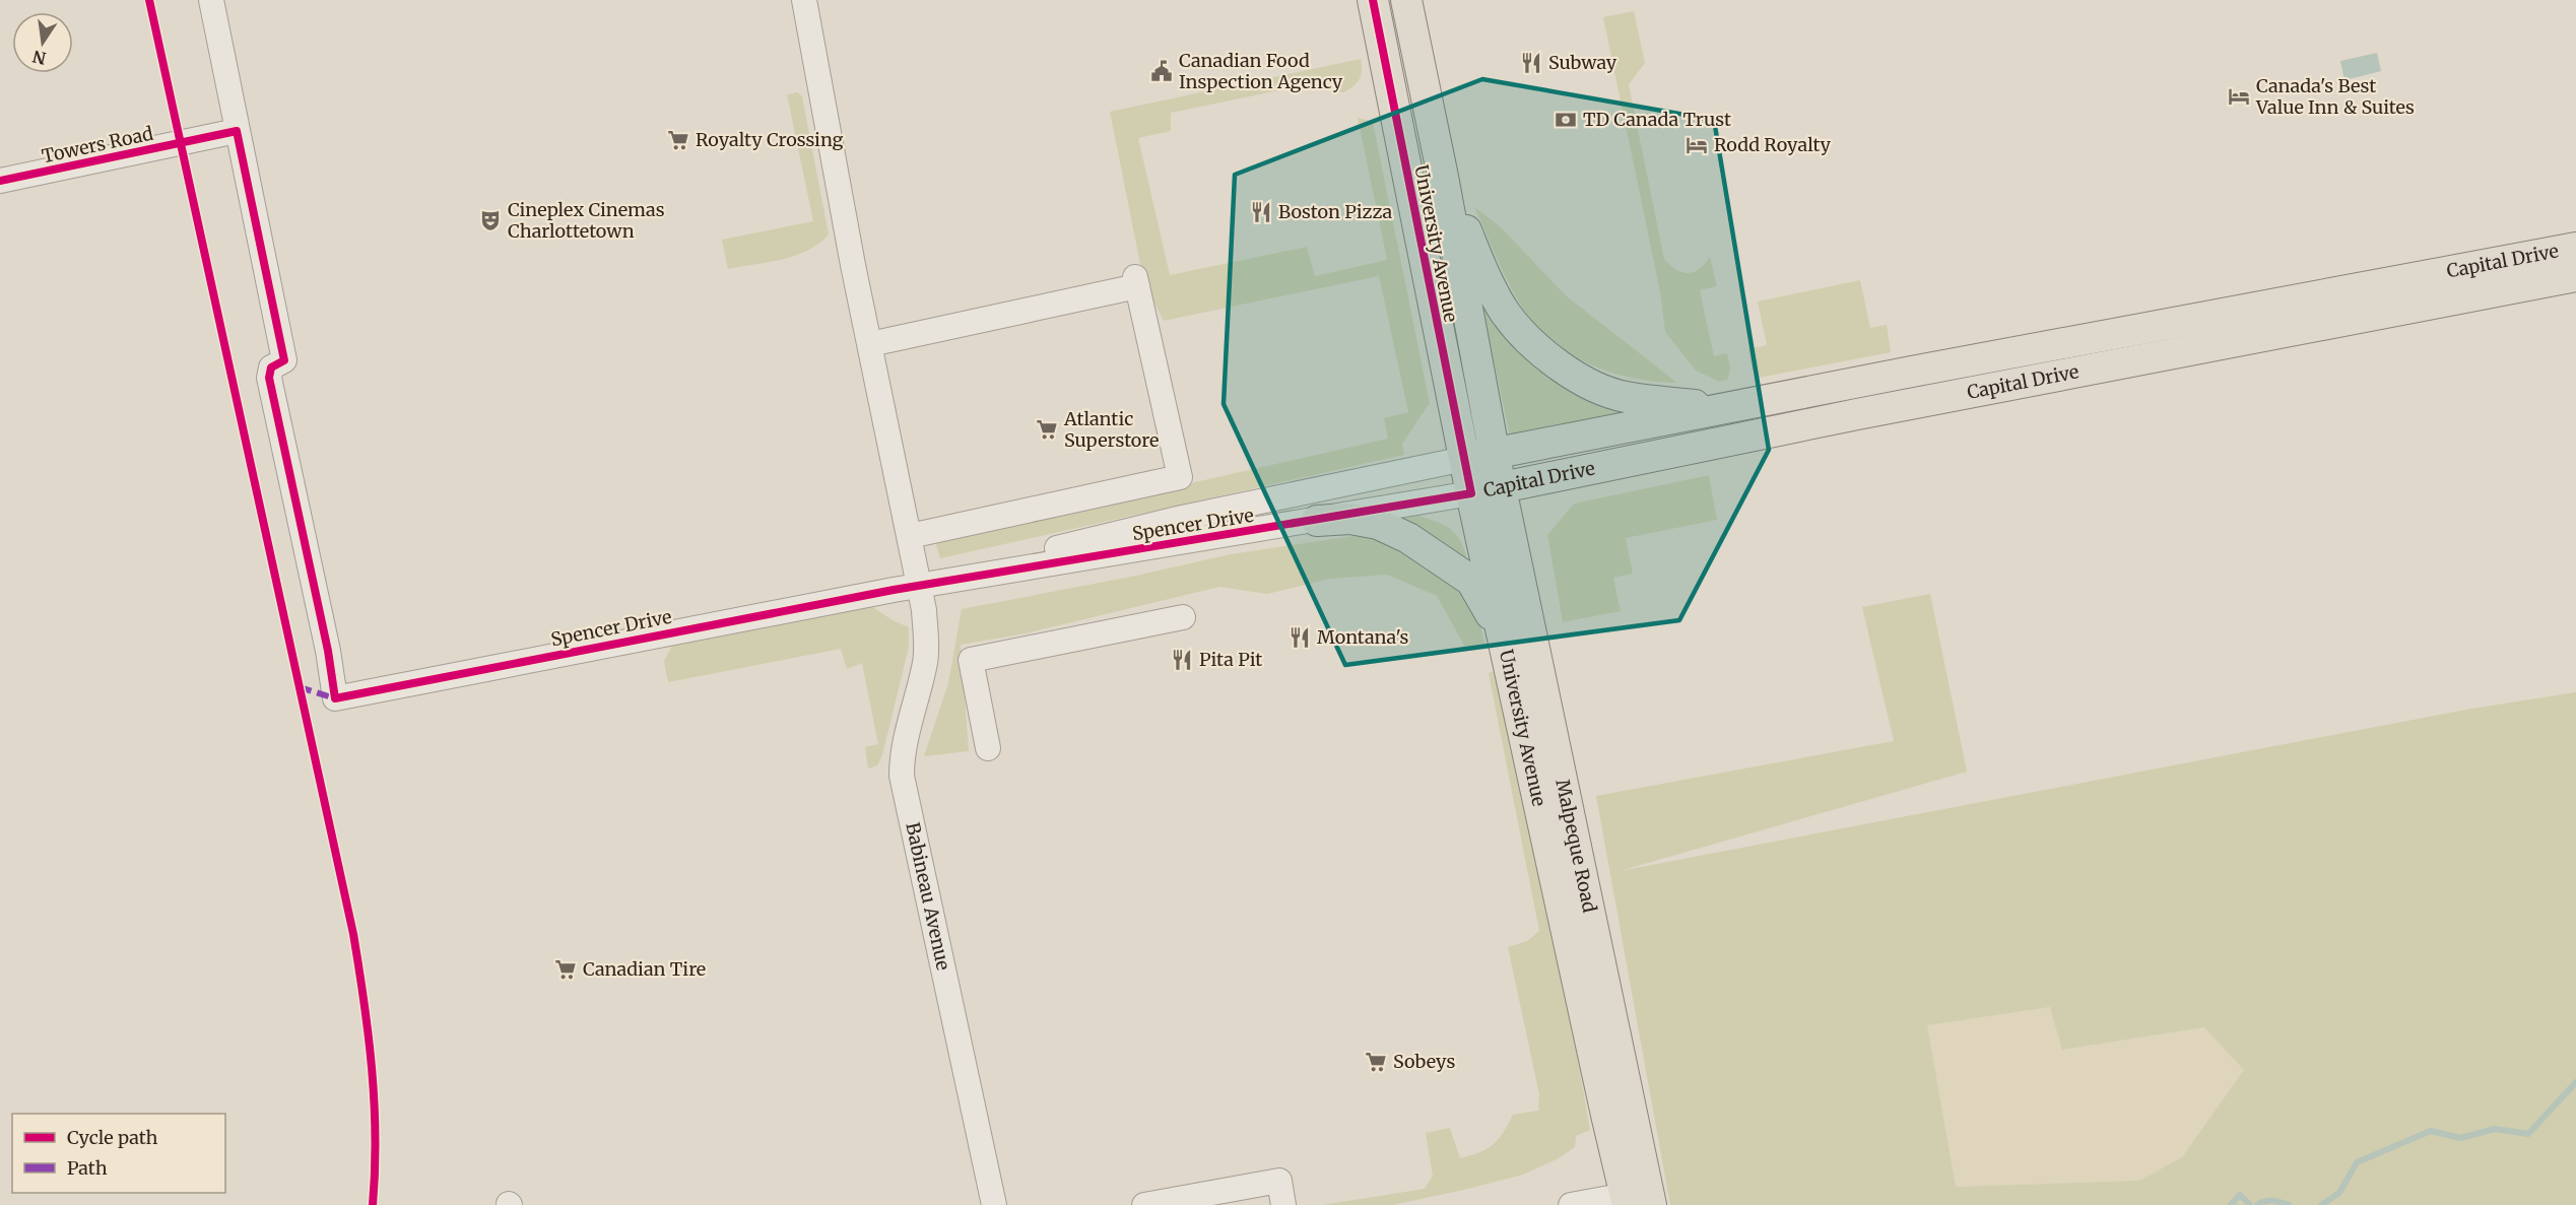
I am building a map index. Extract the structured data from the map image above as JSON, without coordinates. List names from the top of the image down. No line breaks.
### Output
{"streets":{"main road":["University Avenue","Capital Drive","Spencer Drive","Malpeque Road"],"street":["Towers Road","Babineau Avenue"]},"crossings":[["Towers Road","Spencer Drive"],["University Avenue","Capital Drive"],["University Avenue","Spencer Drive"],["University Avenue","Malpeque Road"],["Capital Drive","Spencer Drive"],["Capital Drive","Malpeque Road"],["Spencer Drive","Babineau Avenue"]],"places":{"restaurant":["Subway","Boston Pizza","Montana's","Pita Pit"],"public building":["Canadian Food Inspection Agency"],"hotel":["Canada's Best Value Inn & Suites","Rodd Royalty"],"bank":["TD Canada Trust"],"supermarket":["Royalty Crossing","Atlantic Superstore","Canadian Tire","Sobeys"],"theatre":["Cineplex Cinemas Charlottetown"]},"legend":["Cycle path","Path"],"north":"bottom"}
